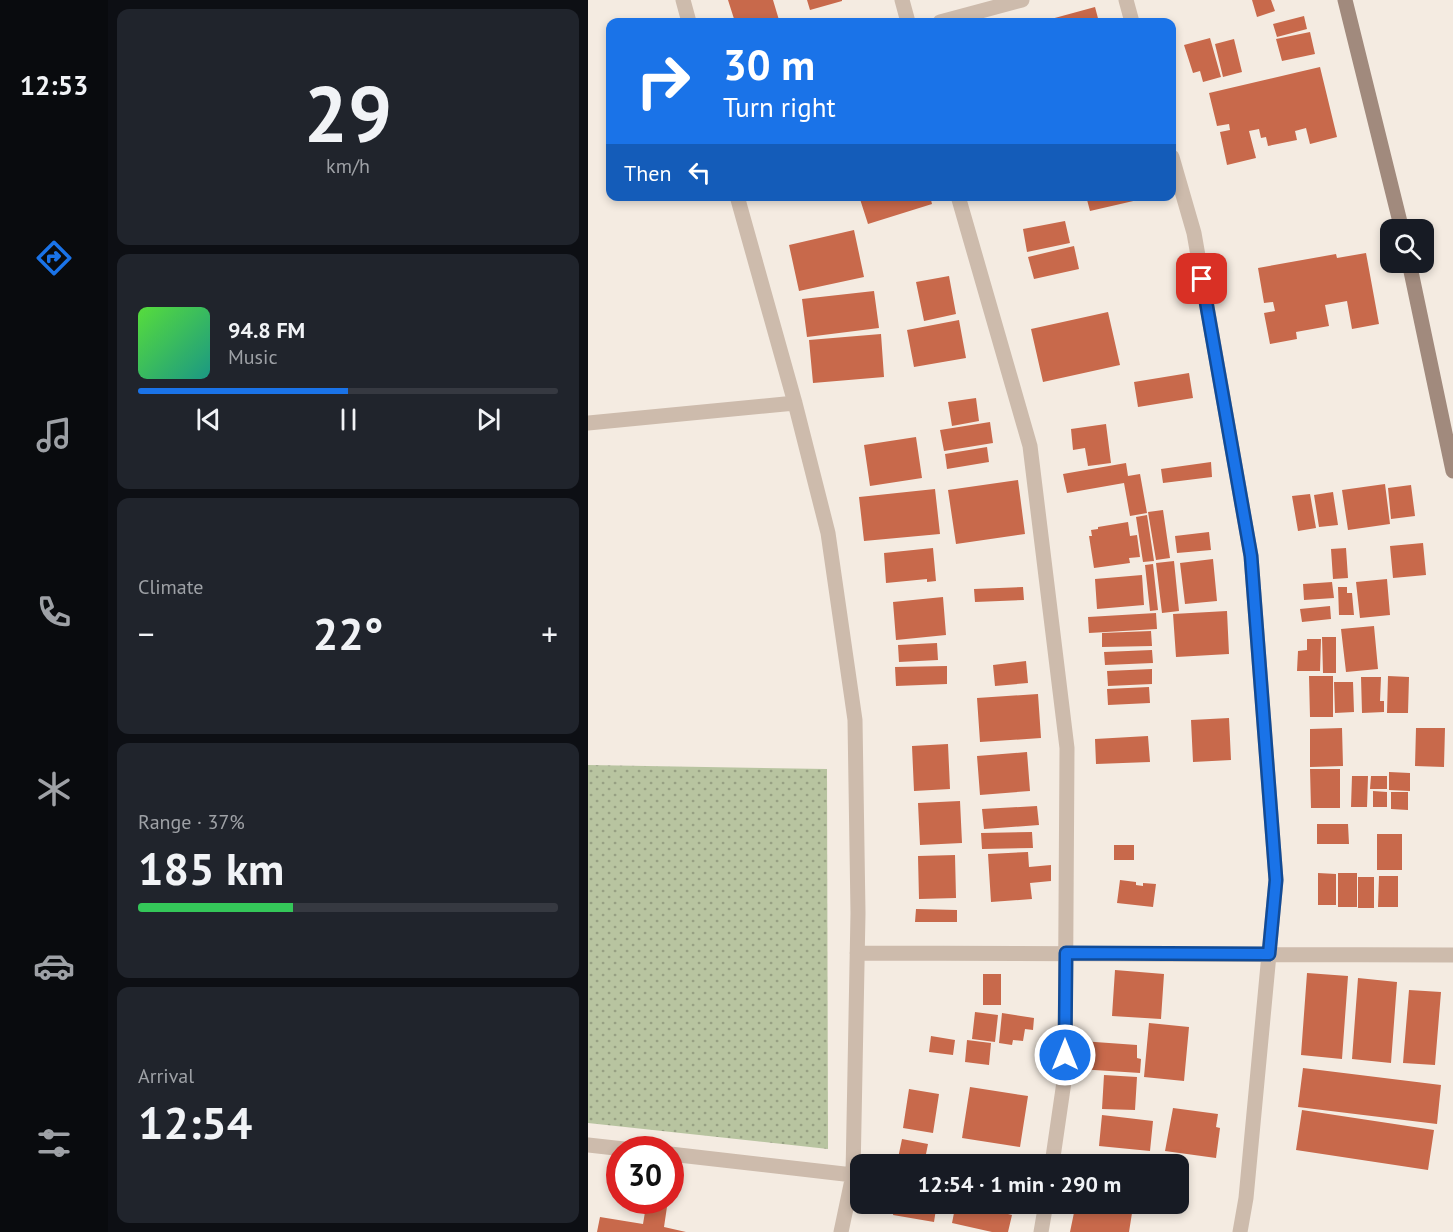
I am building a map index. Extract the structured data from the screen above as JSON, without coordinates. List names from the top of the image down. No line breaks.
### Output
{"page":{"tabs":"12:53","tile":[["29","km/h"],"Climate",["Range · 37%","185 km"],["Arrival","12:54"]],"turn":["30 m","Turn right"],"then":"Then","song":["94.8 FM","Music"],"heat":["−","22°","+"],"limit":"30","trip":"12:54 · 1 min · 290 m"}}
